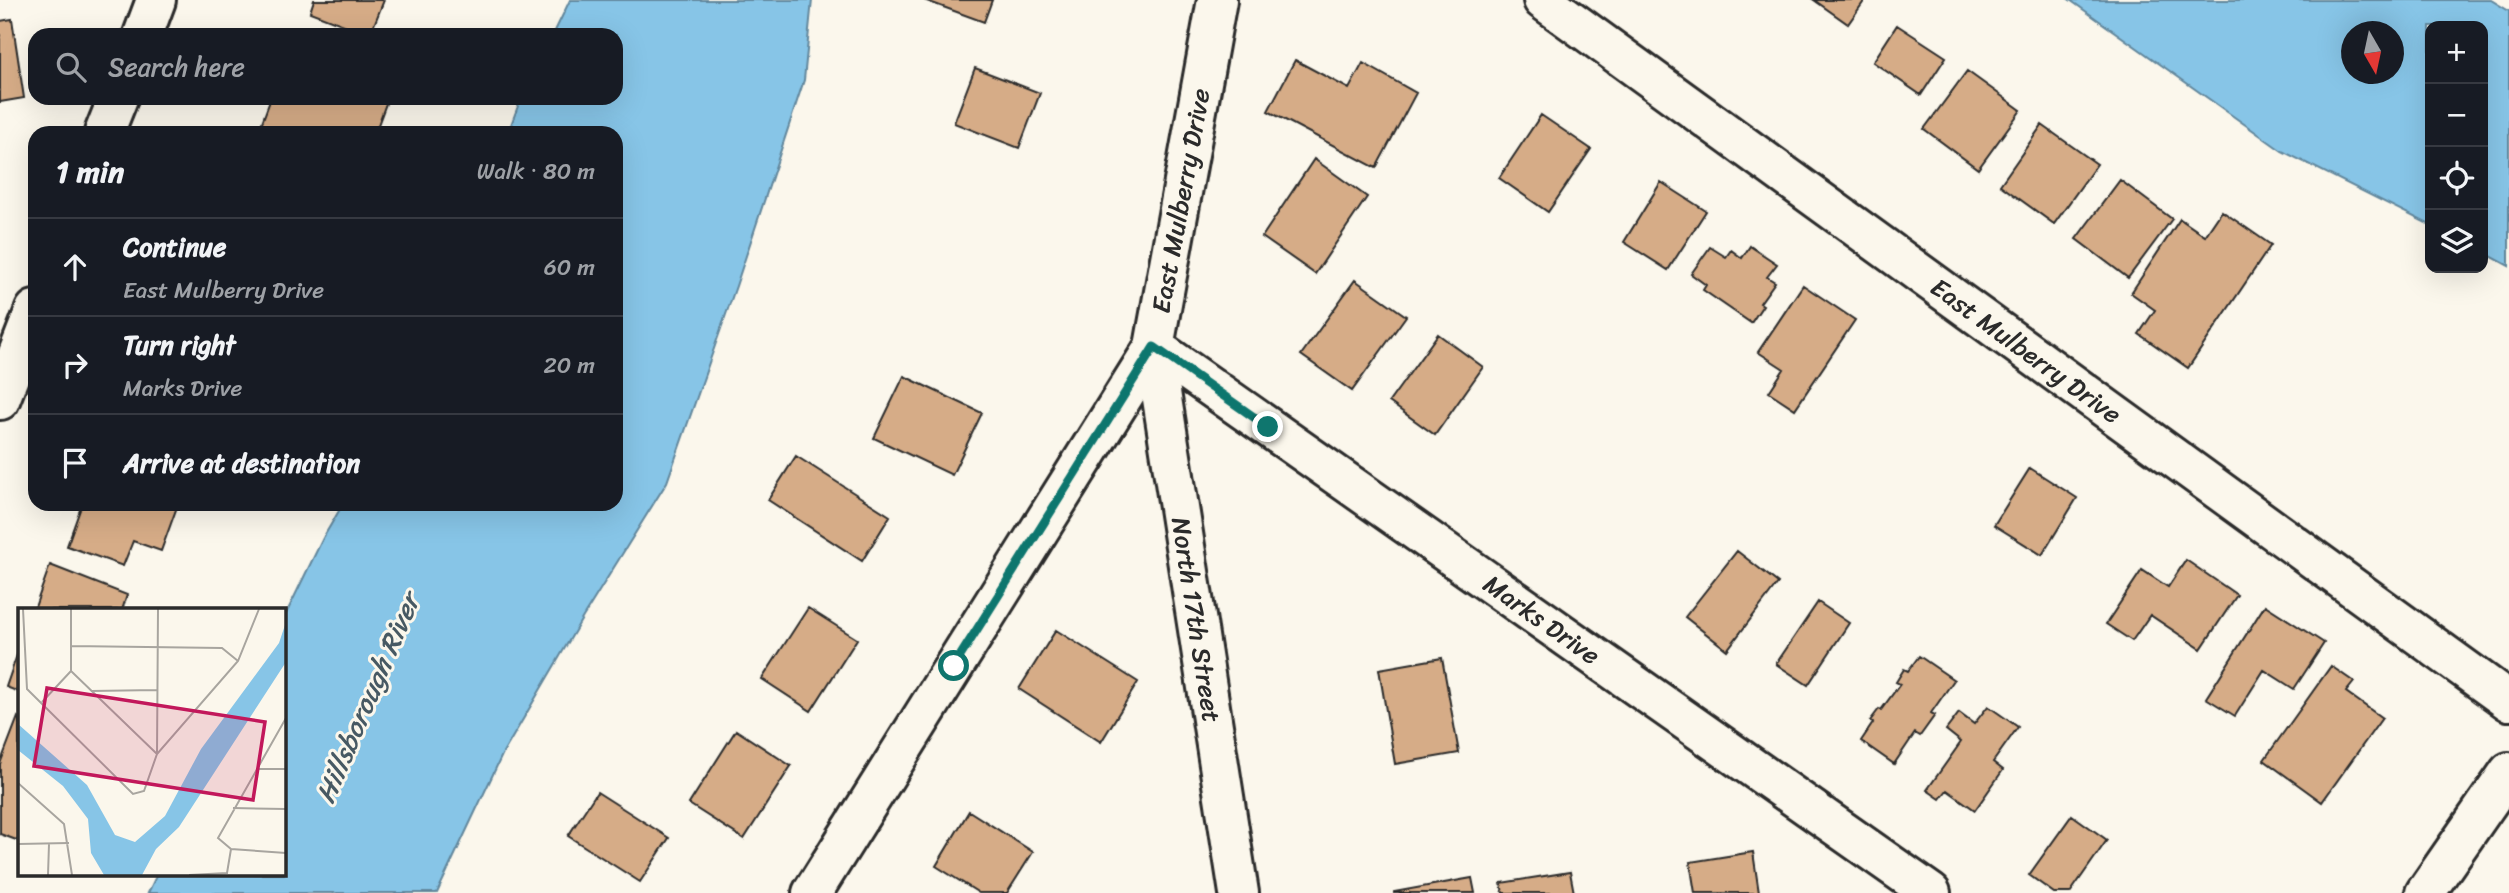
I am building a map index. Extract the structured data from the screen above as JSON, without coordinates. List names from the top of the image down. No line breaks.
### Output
{"streets":{"street":["East Mulberry Drive","North 17th Street","Marks Drive"]},"crossings":[["East Mulberry Drive","North 17th Street"],["East Mulberry Drive","Marks Drive"],["North 17th Street","Marks Drive"]],"water":["Hillsborough River"],"north":"bottom","page":{"map_buttons":["+","−"],"search":"Search here","heading":["1 min","Walk · 80 m"],"list":[["Continue","East Mulberry Drive","60 m"],["Turn right","Marks Drive","20 m"],"Arrive at destination"]}}
